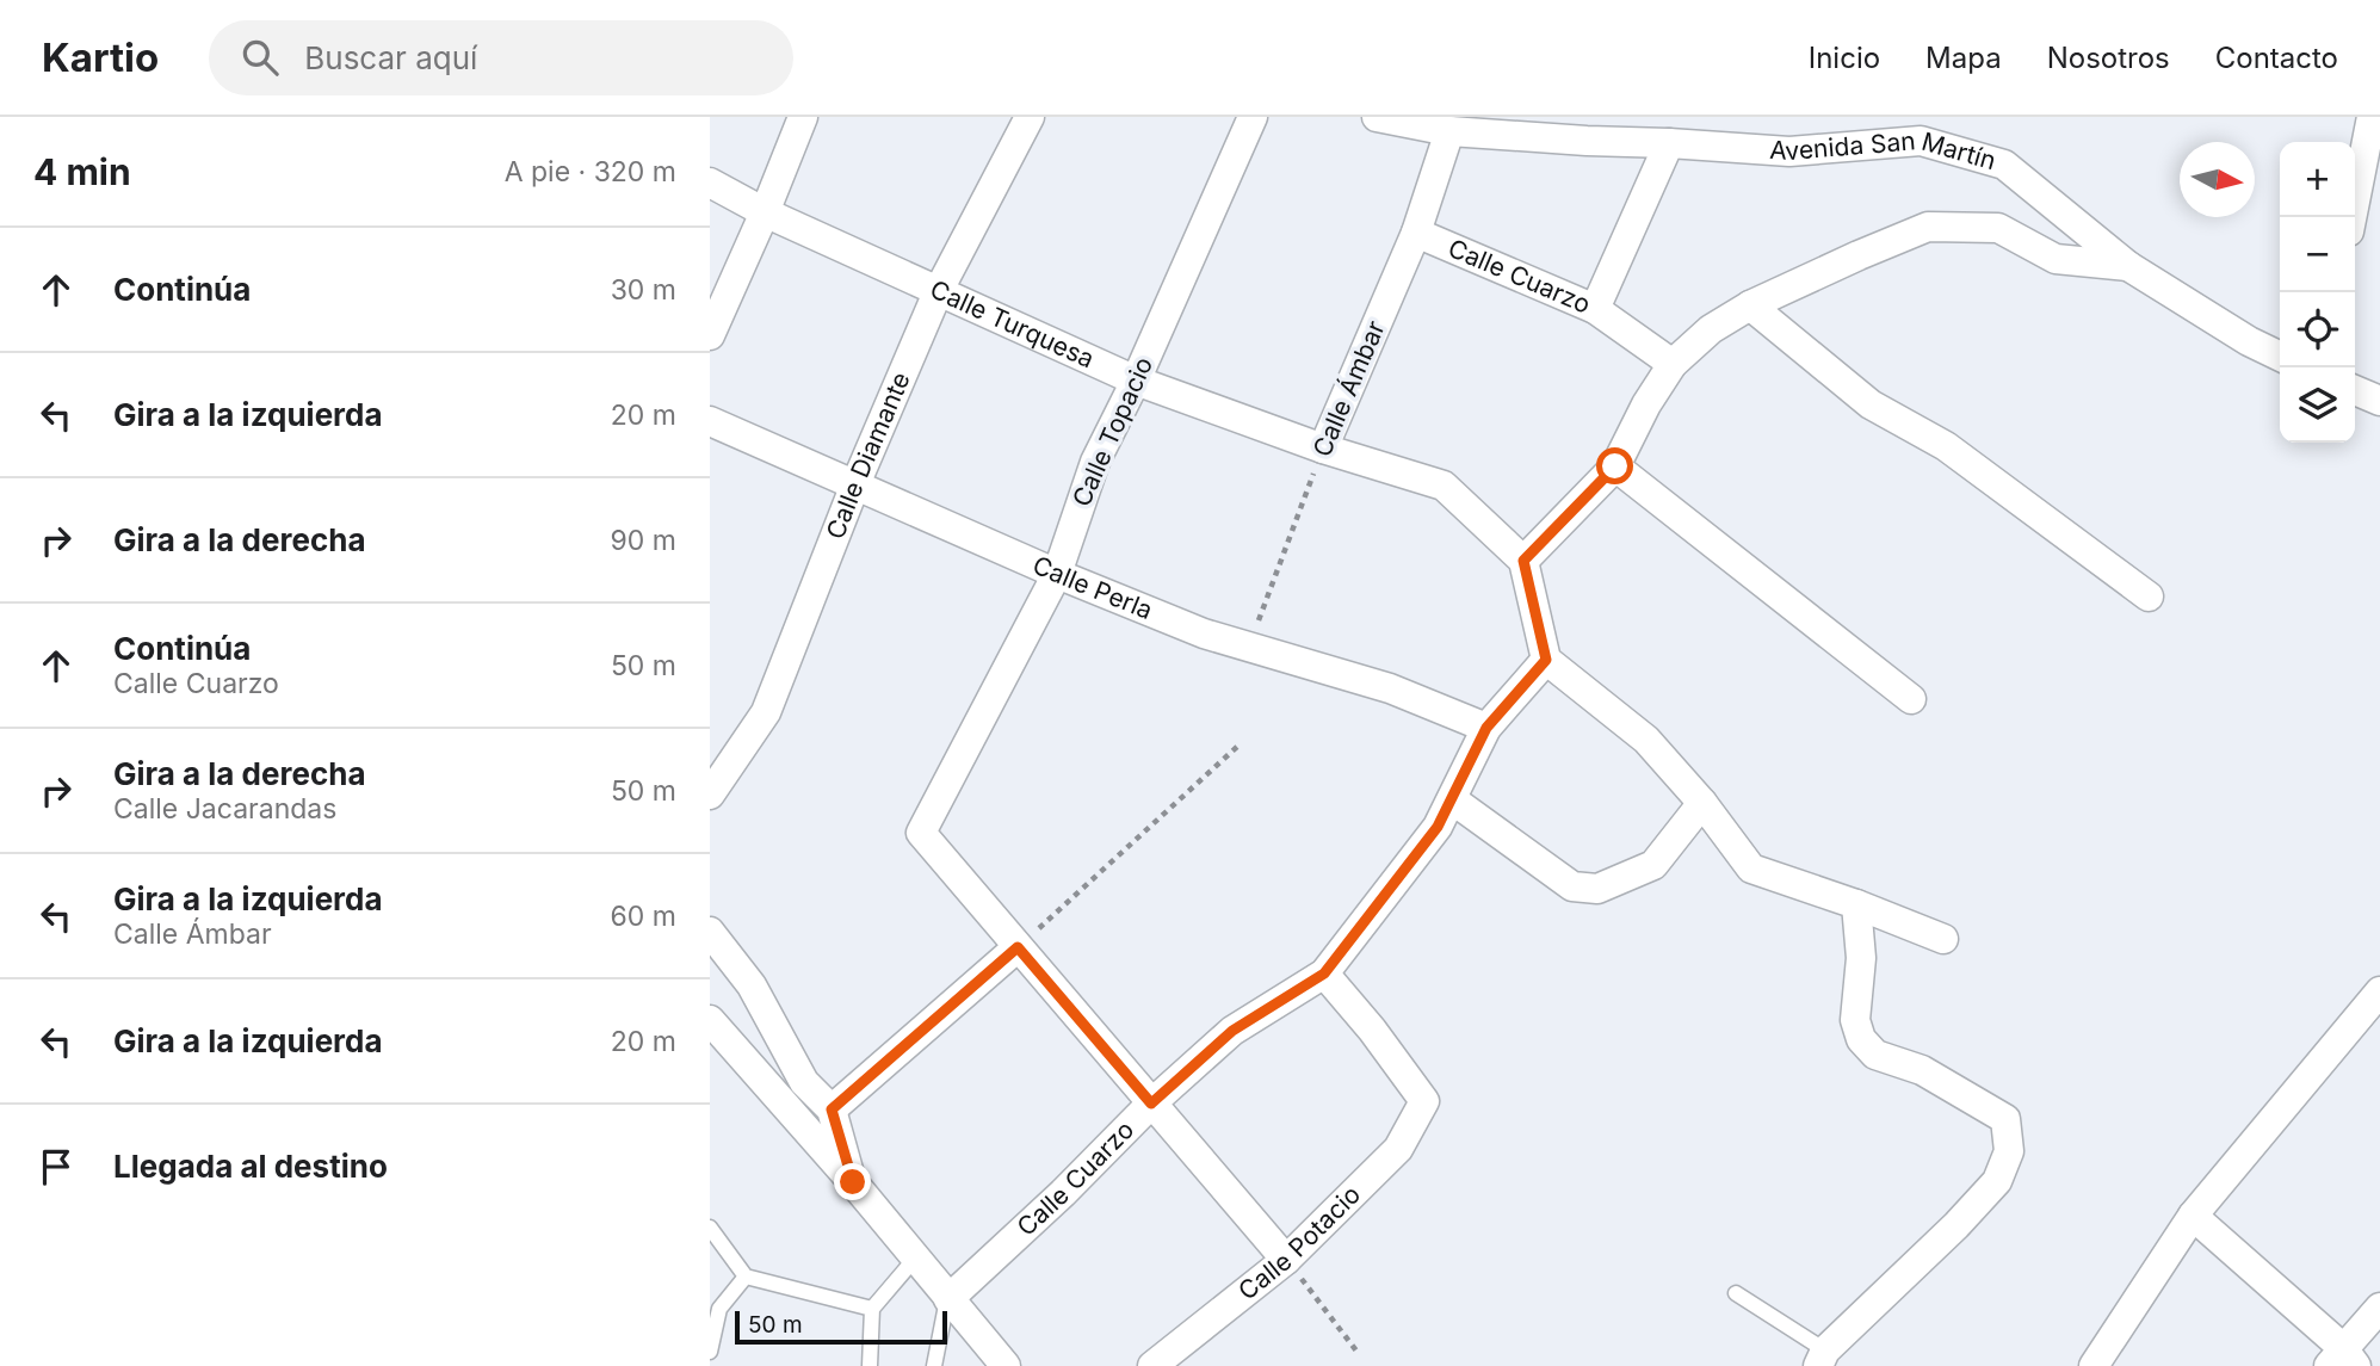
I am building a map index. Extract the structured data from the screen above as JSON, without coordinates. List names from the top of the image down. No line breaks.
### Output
{"streets":{"street":["Avenida San Martín","Calle Cuarzo","Calle Turquesa","Calle Ámbar","Calle Topacio","Calle Diamante","Calle Perla","Calle Potacio"]},"crossings":[["Avenida San Martín","Calle Cuarzo"],["Avenida San Martín","Calle Ámbar"],["Calle Cuarzo","Calle Ámbar"],["Calle Cuarzo","Calle Potacio"],["Calle Turquesa","Calle Ámbar"],["Calle Turquesa","Calle Topacio"],["Calle Turquesa","Calle Diamante"],["Calle Ámbar","Calle Perla"],["Calle Topacio","Calle Perla"],["Calle Diamante","Calle Perla"]],"scale_bar":"50 m","north":"right","page":{"header":"Kartio","search":"Buscar aquí","nav":["Inicio","Mapa","Nosotros","Contacto"],"heading":["4 min","A pie · 320 m"],"map_buttons":["+","−"],"list":[["Continúa","30 m"],["Gira a la izquierda","20 m"],["Gira a la derecha","90 m"],["Continúa","Calle Cuarzo","50 m"],["Gira a la derecha","Calle Jacarandas","50 m"],["Gira a la izquierda","Calle Ámbar","60 m"],["Gira a la izquierda","20 m"],"Llegada al destino"],"scale":"50 m"}}
